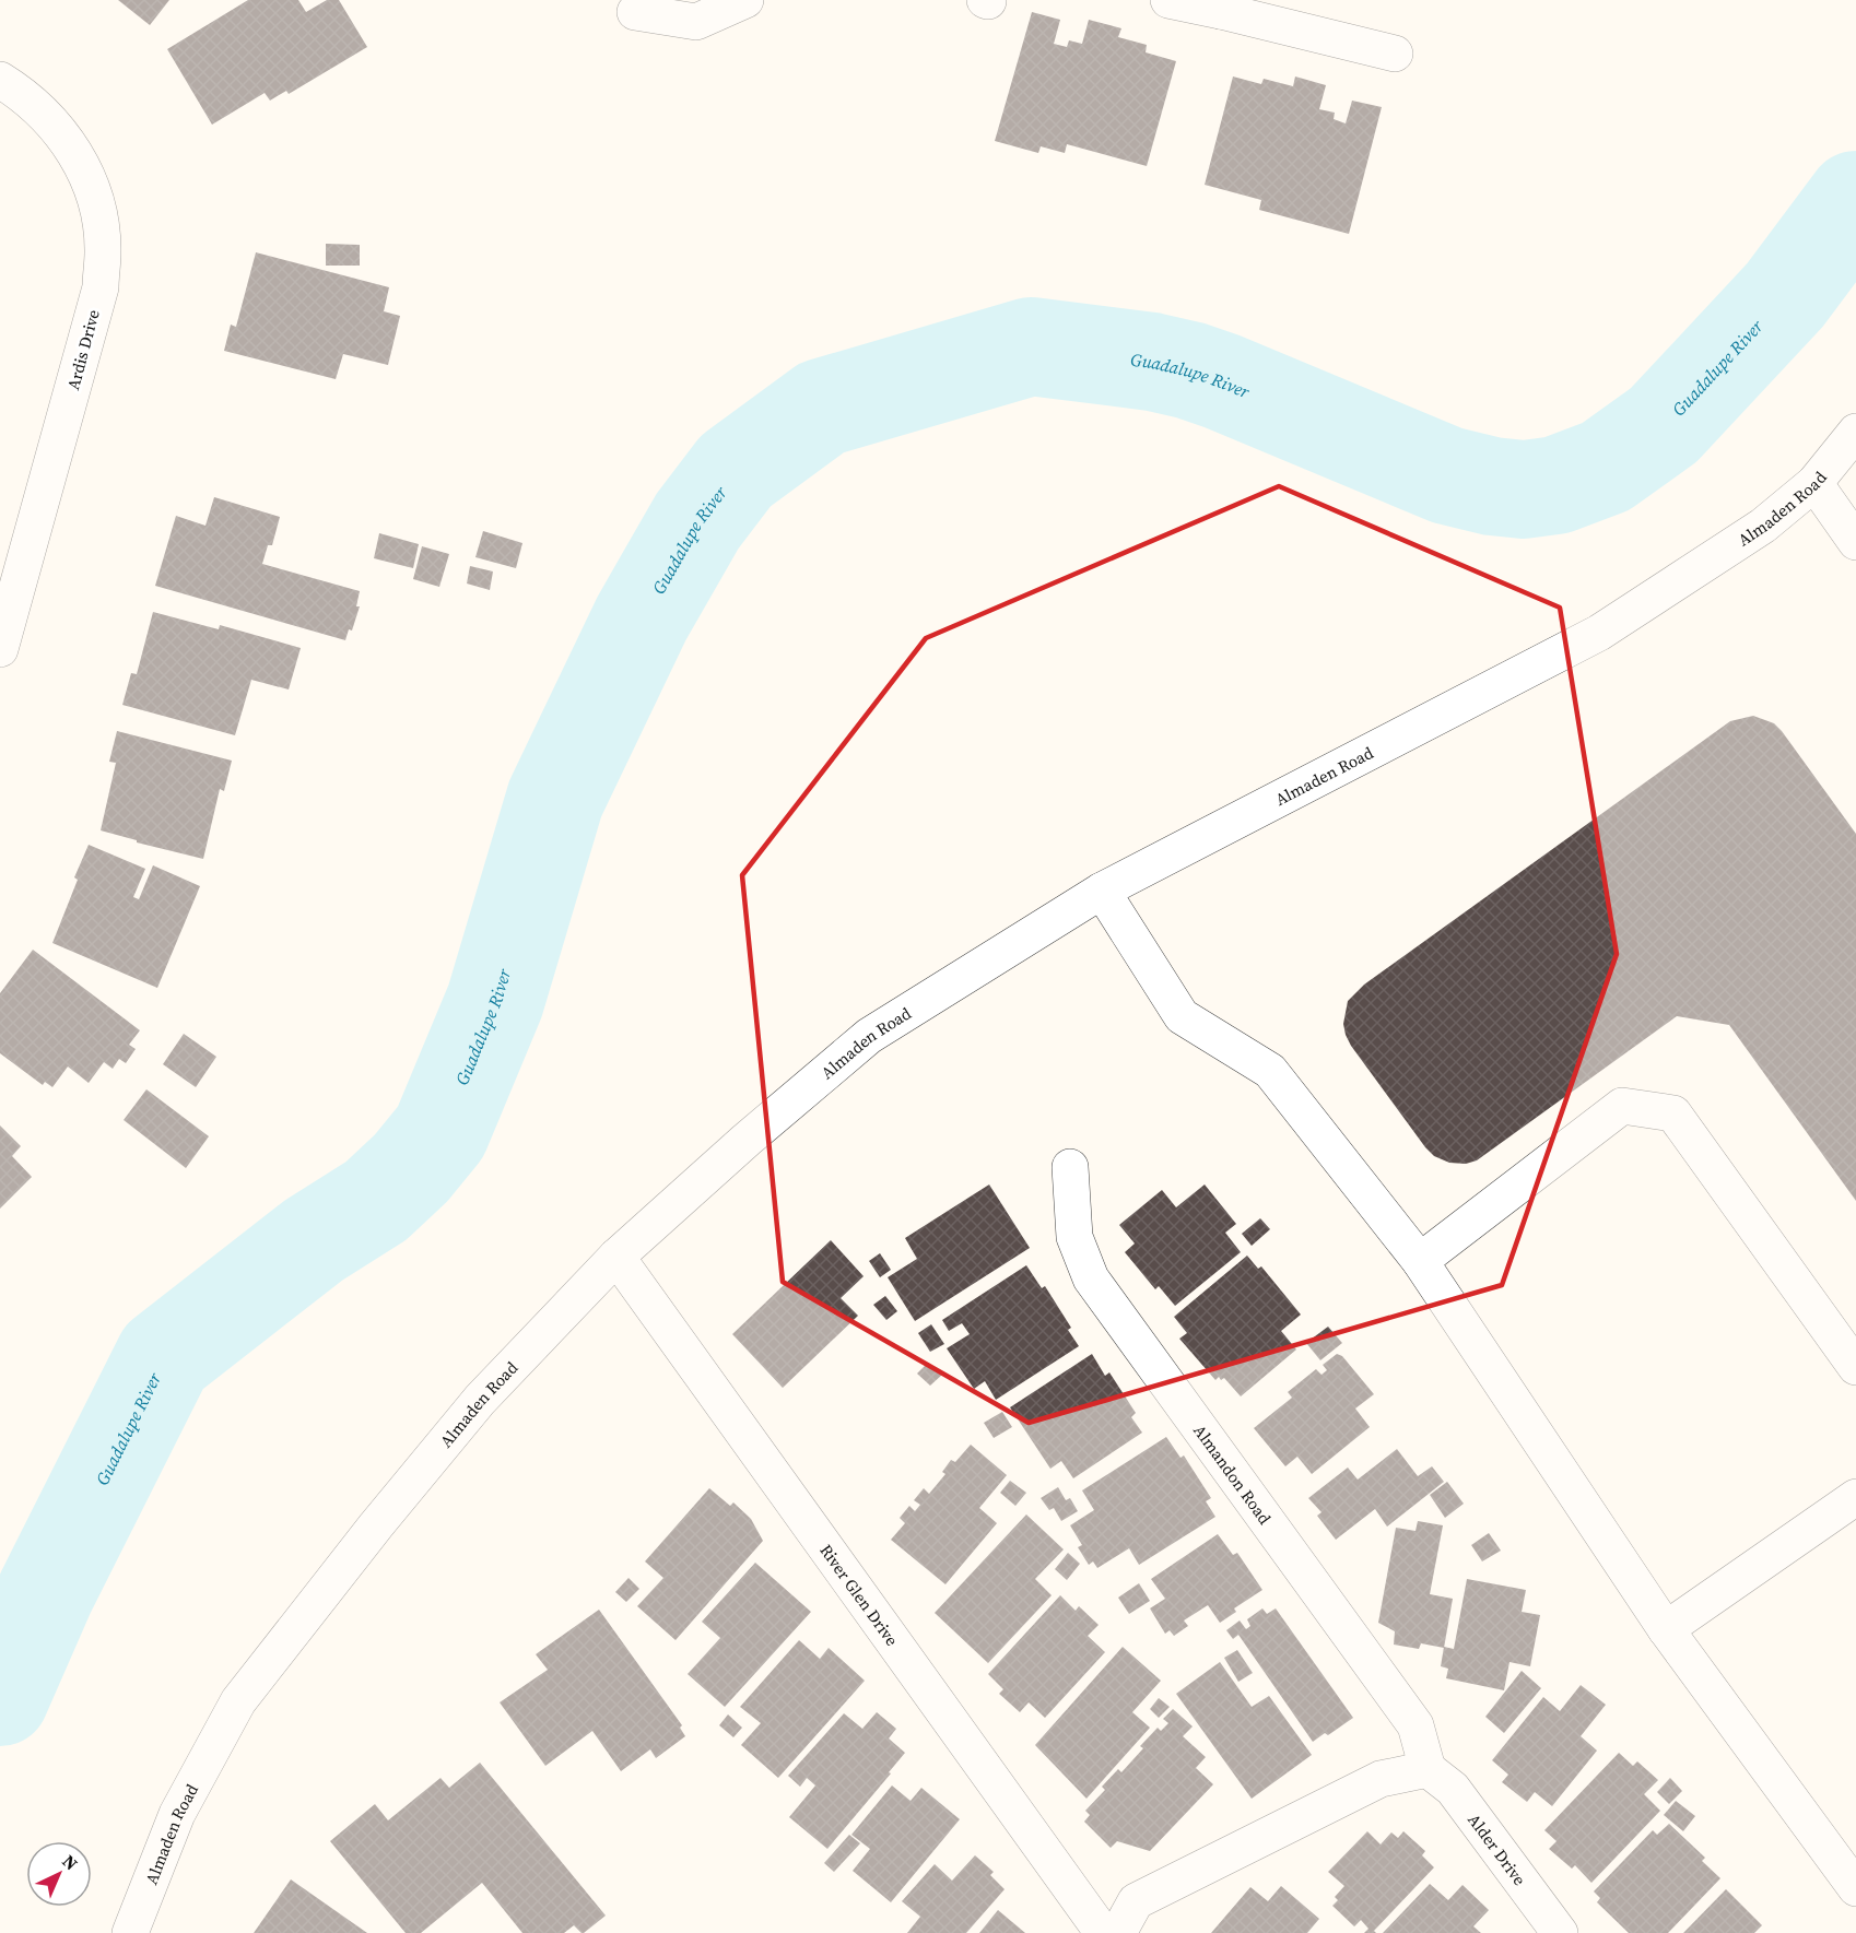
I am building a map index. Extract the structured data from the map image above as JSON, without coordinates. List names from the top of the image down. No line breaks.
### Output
{"streets":{"street":["Ardis Drive","Almaden Road","Almandon Road","River Glen Drive","Alder Drive"]},"crossings":[["Almaden Road","River Glen Drive"],["Almandon Road","Alder Drive"]],"water":["Guadalupe River"],"north":"top right"}
